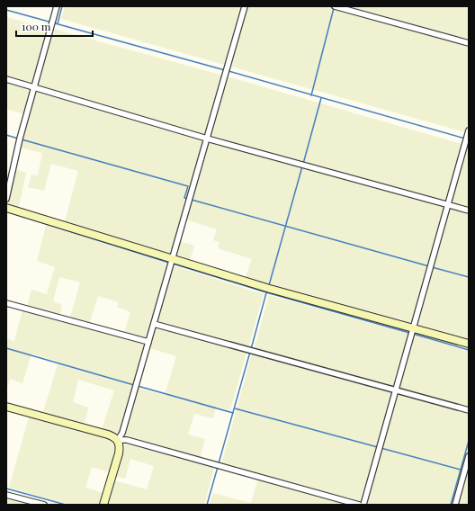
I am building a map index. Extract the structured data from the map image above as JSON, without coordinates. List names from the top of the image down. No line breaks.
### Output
{"scale_bar":"100 m"}
